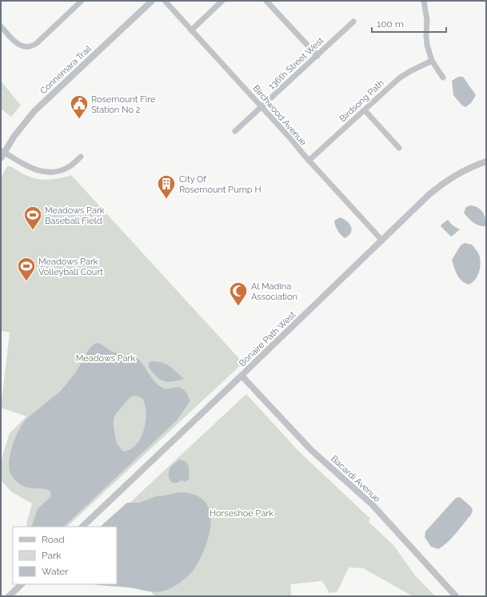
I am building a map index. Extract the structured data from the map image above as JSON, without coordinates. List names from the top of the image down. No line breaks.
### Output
{"streets":{"street":["136th Street West","Connemara Trail","Birdsong Path","Birchwood Avenue","Bonaire Path West","Bacardi Avenue"]},"crossings":[["136th Street West","Birchwood Avenue"],["Birdsong Path","Birchwood Avenue"],["Birchwood Avenue","Bonaire Path West"],["Bonaire Path West","Bacardi Avenue"]],"parks":["Meadows Park","Horseshoe Park"],"places":{"public building":["Rosemount Fire Station No 2"],"building":["City Of Rosemount Pump H"],"sports":["Meadows Park Baseball Field","Meadows Park Volleyball Court"],"mosque":["Al Madina Association"]},"legend":["Road","Park","Water"],"scale_bar":"100 m"}
